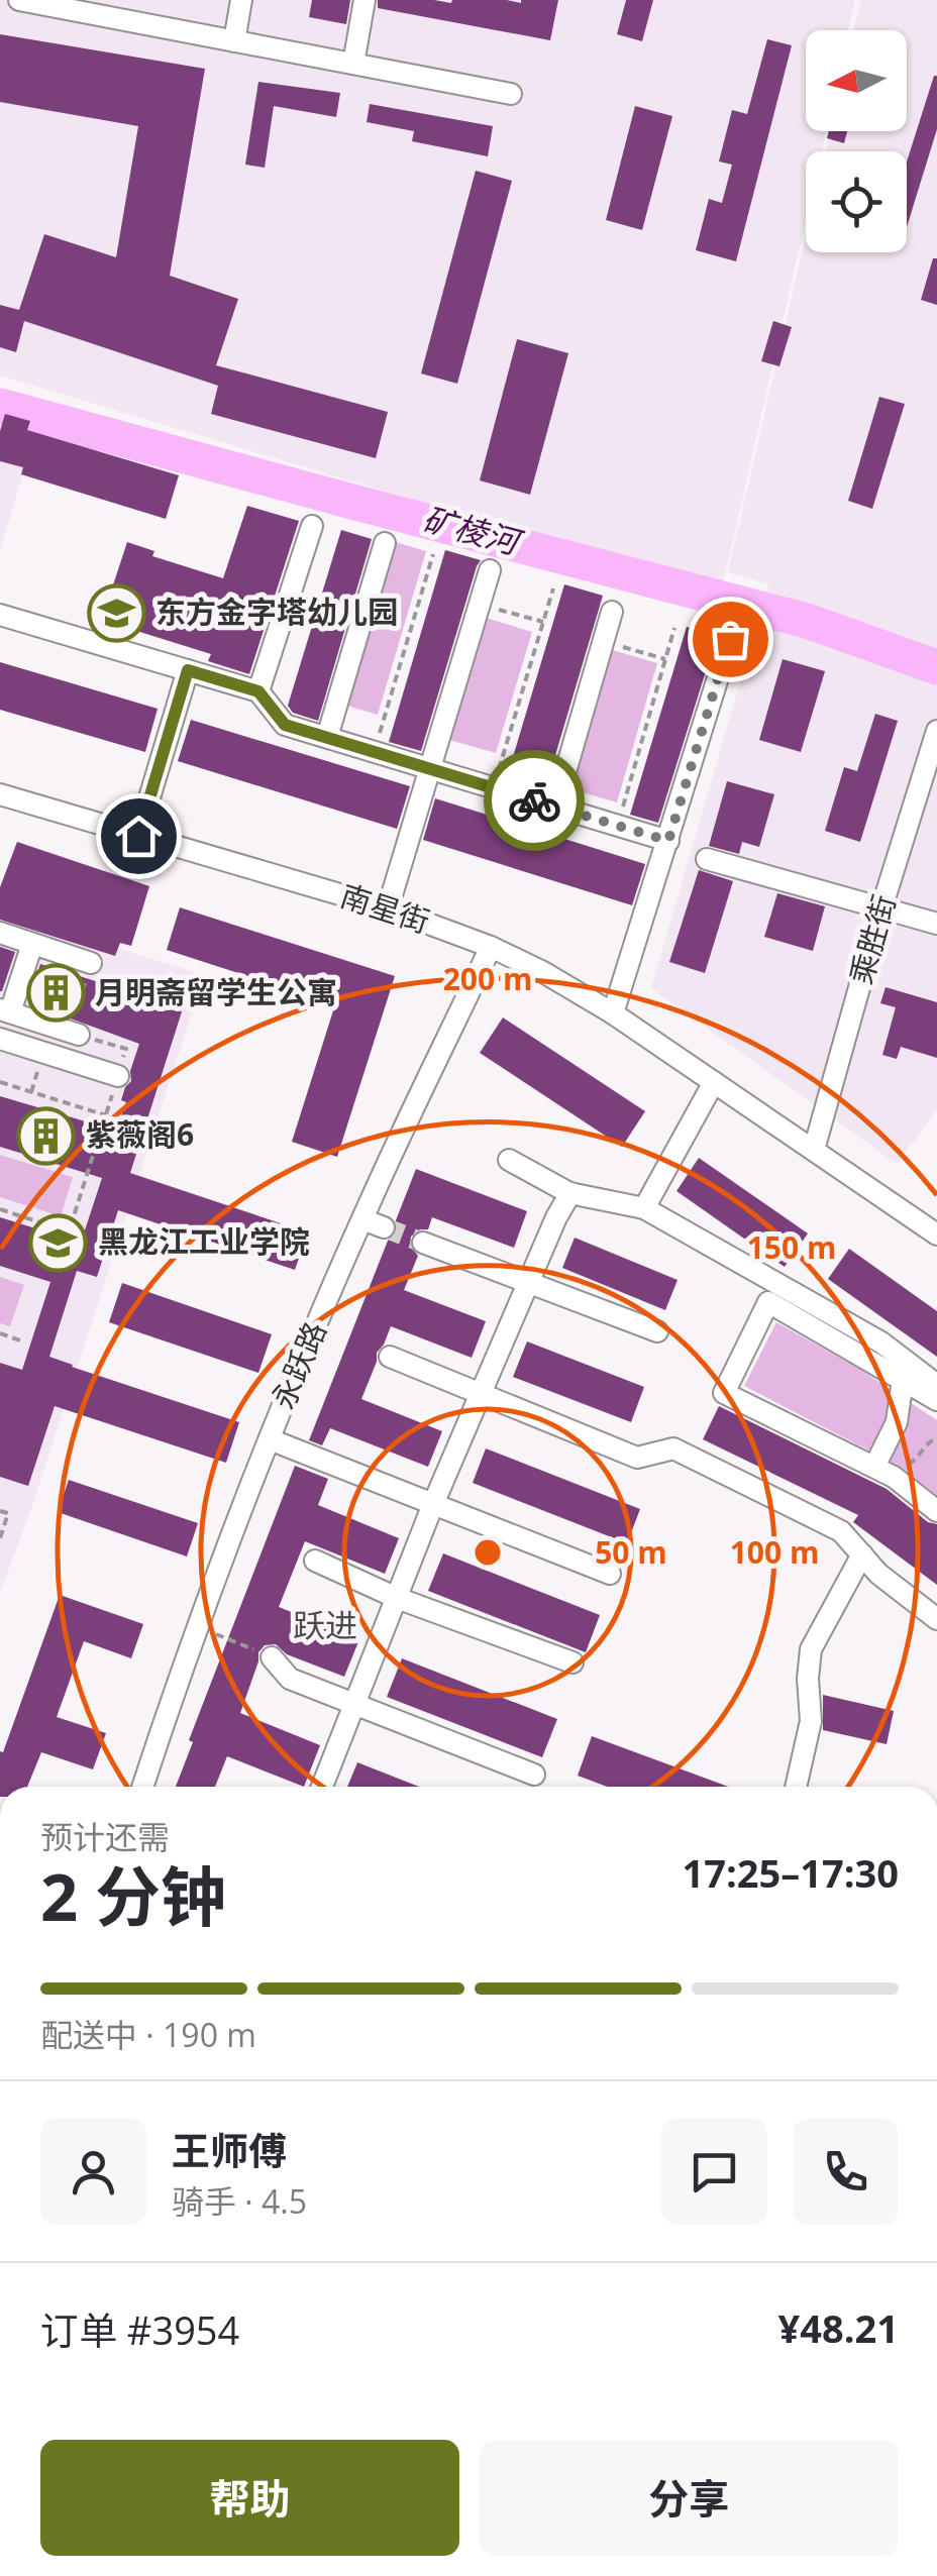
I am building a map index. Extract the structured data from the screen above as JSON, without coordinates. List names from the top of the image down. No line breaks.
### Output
{"streets":{"street":["南星街","乘胜街","永跃路"]},"crossings":[["南星街","乘胜街"],["南星街","永跃路"]],"districts":["跃进"],"water":["矿棱河"],"places":{"school or university":["东方金字塔幼儿园","黑龙江工业学院"],"building":["月明斋留学生公寓","紫薇阁6"]},"north":"left","page":{"heading":["2 分钟","预计还需","17:25–17:30"],"panel":["王师傅","骑手 · 4.5","订单 #3954","¥48.21"],"bar":"配送中 · 190 m","buttons":["帮助","分享"]},"rings":["200 m","150 m","50 m","100 m"]}
